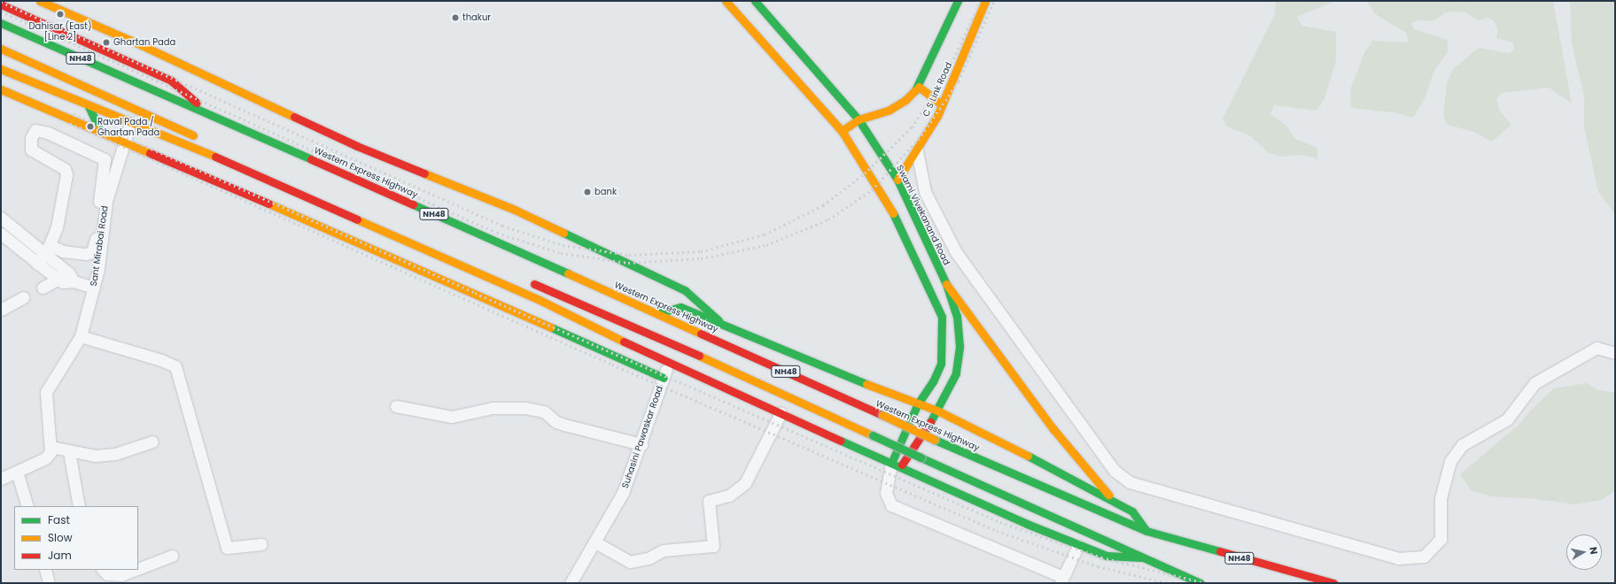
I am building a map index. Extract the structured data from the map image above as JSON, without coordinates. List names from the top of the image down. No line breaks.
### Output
{"streets":{"main road":["NH48","C S Link Road","Western Express Highway","Swami Vivekanand Road"],"street":["Sant Mirabai Road","Suhasini Pawaskar Road"]},"crossings":[["C S Link Road","Swami Vivekanand Road"]],"places":["Dahisar (East) [Line 2]","thakur","Ghartan Pada","Raval Pada / Ghartan Pada","bank"],"legend":["Fast","Slow","Jam"],"north":"right"}
